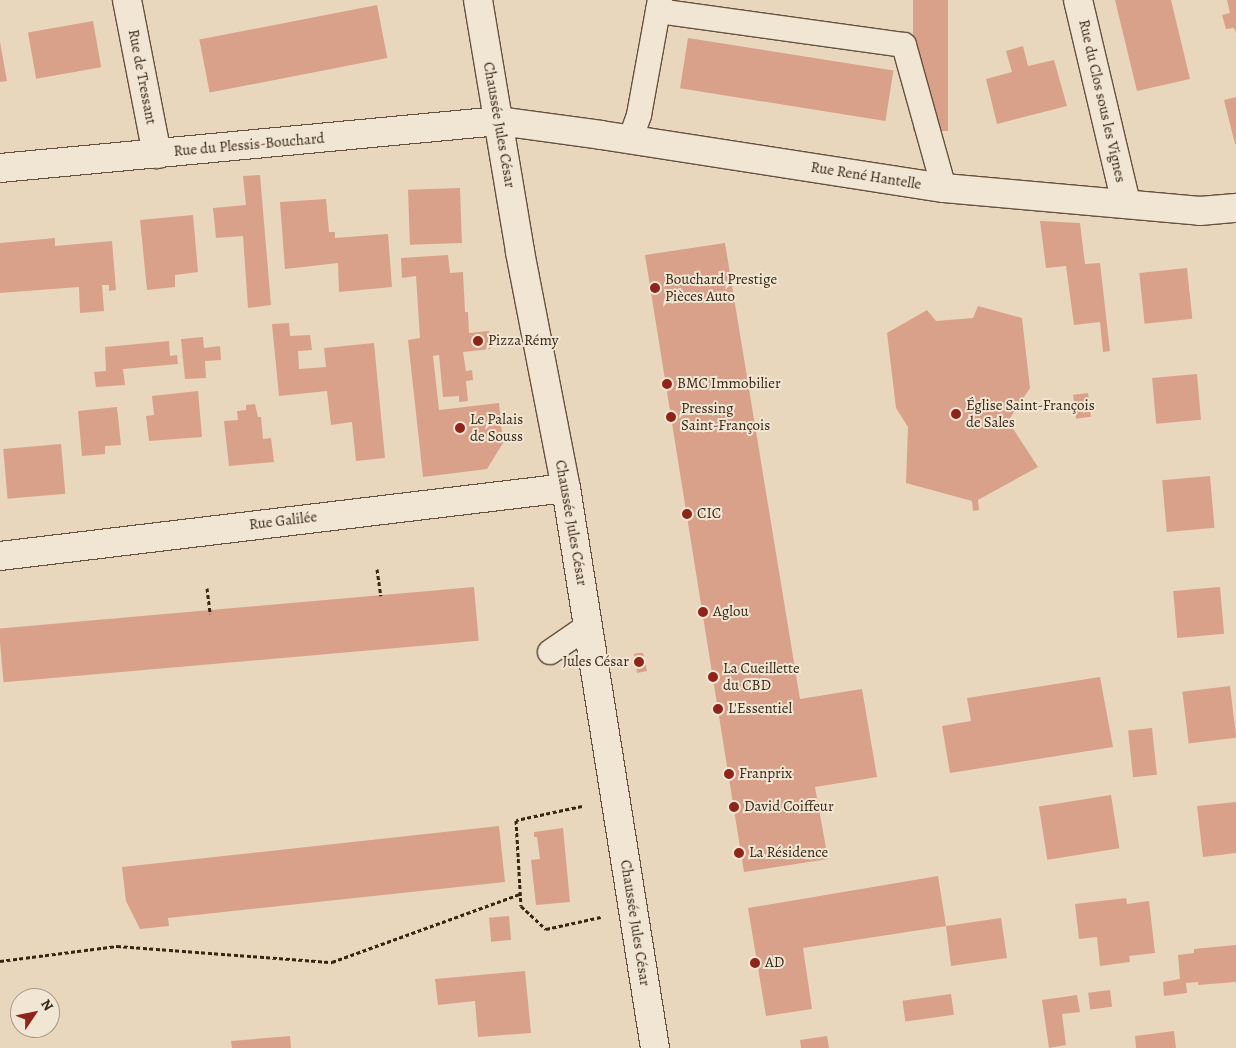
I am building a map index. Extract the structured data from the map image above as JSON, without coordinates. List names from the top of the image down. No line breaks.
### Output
{"streets":{"street":["Rue de Tressant","Rue du Clos sous les Vignes","Chaussée Jules César","Rue du Plessis-Bouchard","Rue René Hantelle","Rue Galilée"]},"crossings":[["Rue de Tressant","Rue du Plessis-Bouchard"],["Rue du Clos sous les Vignes","Rue René Hantelle"],["Chaussée Jules César","Rue du Plessis-Bouchard"],["Chaussée Jules César","Rue René Hantelle"],["Chaussée Jules César","Rue Galilée"],["Rue du Plessis-Bouchard","Rue René Hantelle"]],"places":["Bouchard Prestige Pièces Auto","Pizza Rémy","BMC Immobilier","Église Saint-François de Sales","Pressing Saint-François","Le Palais de Souss","CIC","Aglou","Jules César","La Cueillette du CBD","L'Essentiel","Franprix","David Coiffeur","La Résidence","AD"],"north":"top right"}
